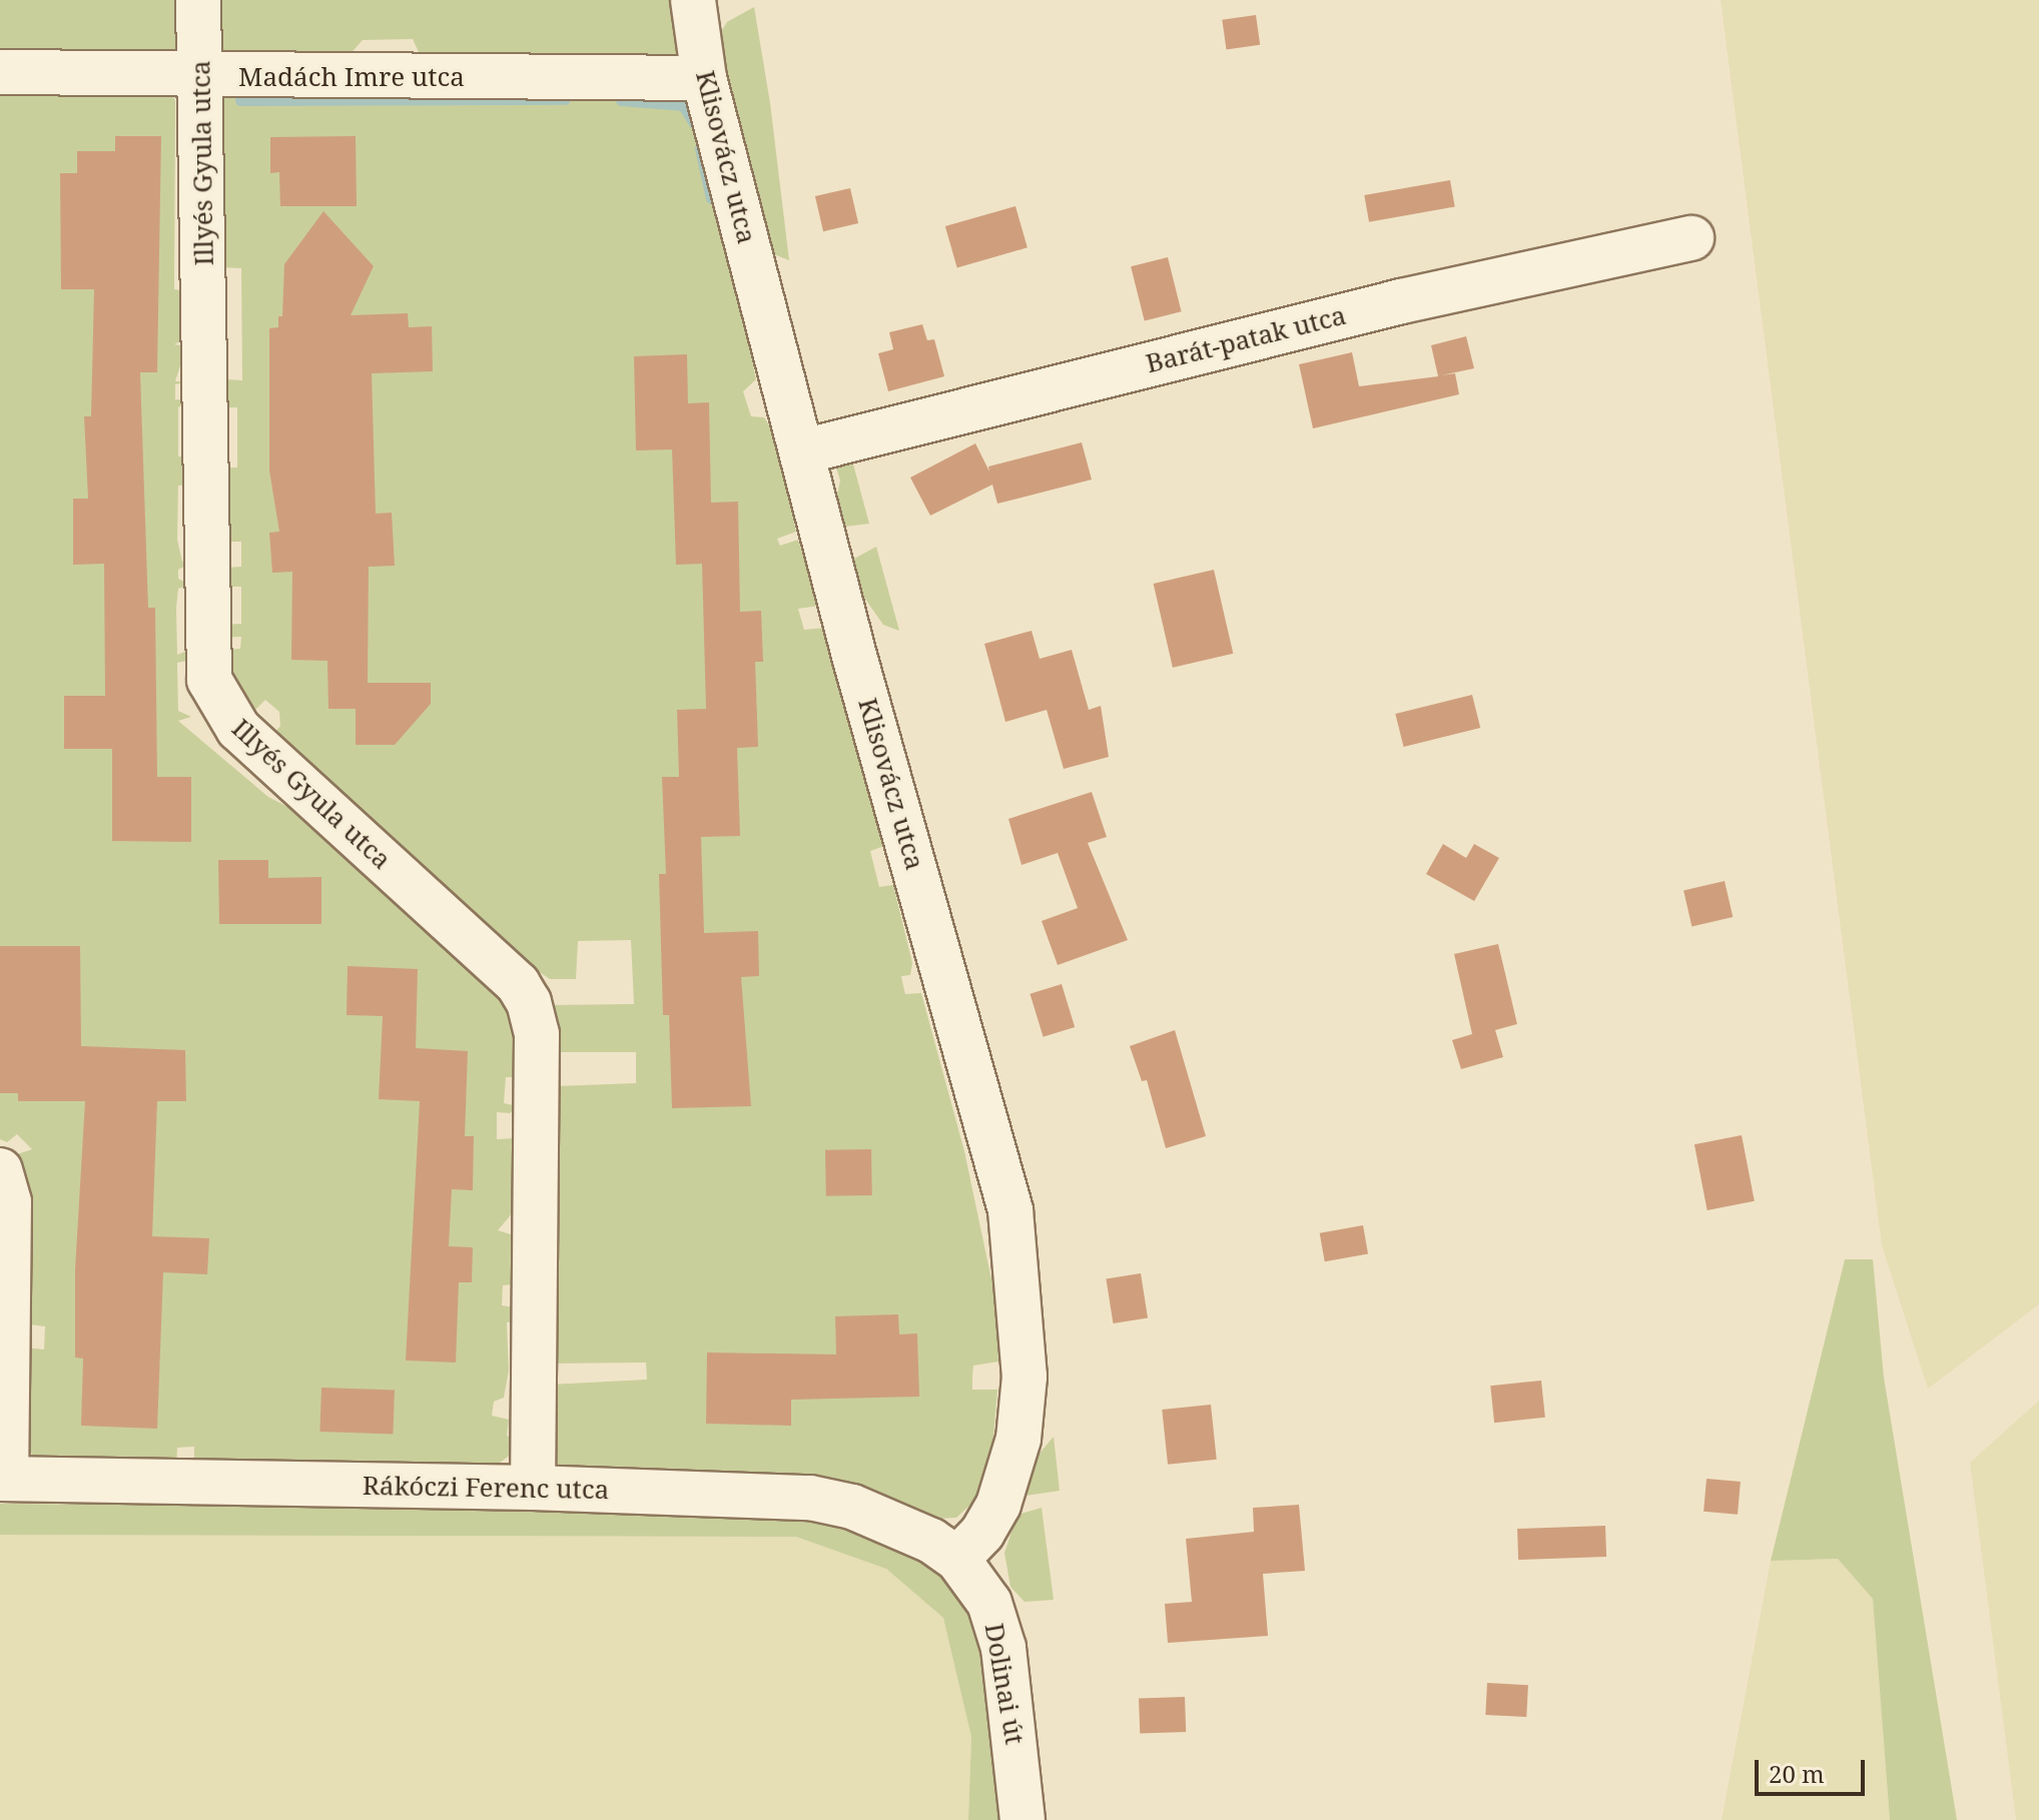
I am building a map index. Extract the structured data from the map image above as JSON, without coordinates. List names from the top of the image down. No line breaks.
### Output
{"streets":{"street":["Madách Imre utca","Klisovácz utca","Illyés Gyula utca","Barát-patak utca","Rákóczi Ferenc utca","Dolinai út"]},"crossings":[["Madách Imre utca","Klisovácz utca"],["Madách Imre utca","Illyés Gyula utca"],["Klisovácz utca","Barát-patak utca"],["Klisovácz utca","Rákóczi Ferenc utca"],["Klisovácz utca","Dolinai út"],["Illyés Gyula utca","Rákóczi Ferenc utca"],["Rákóczi Ferenc utca","Dolinai út"]],"scale_bar":"20 m"}
